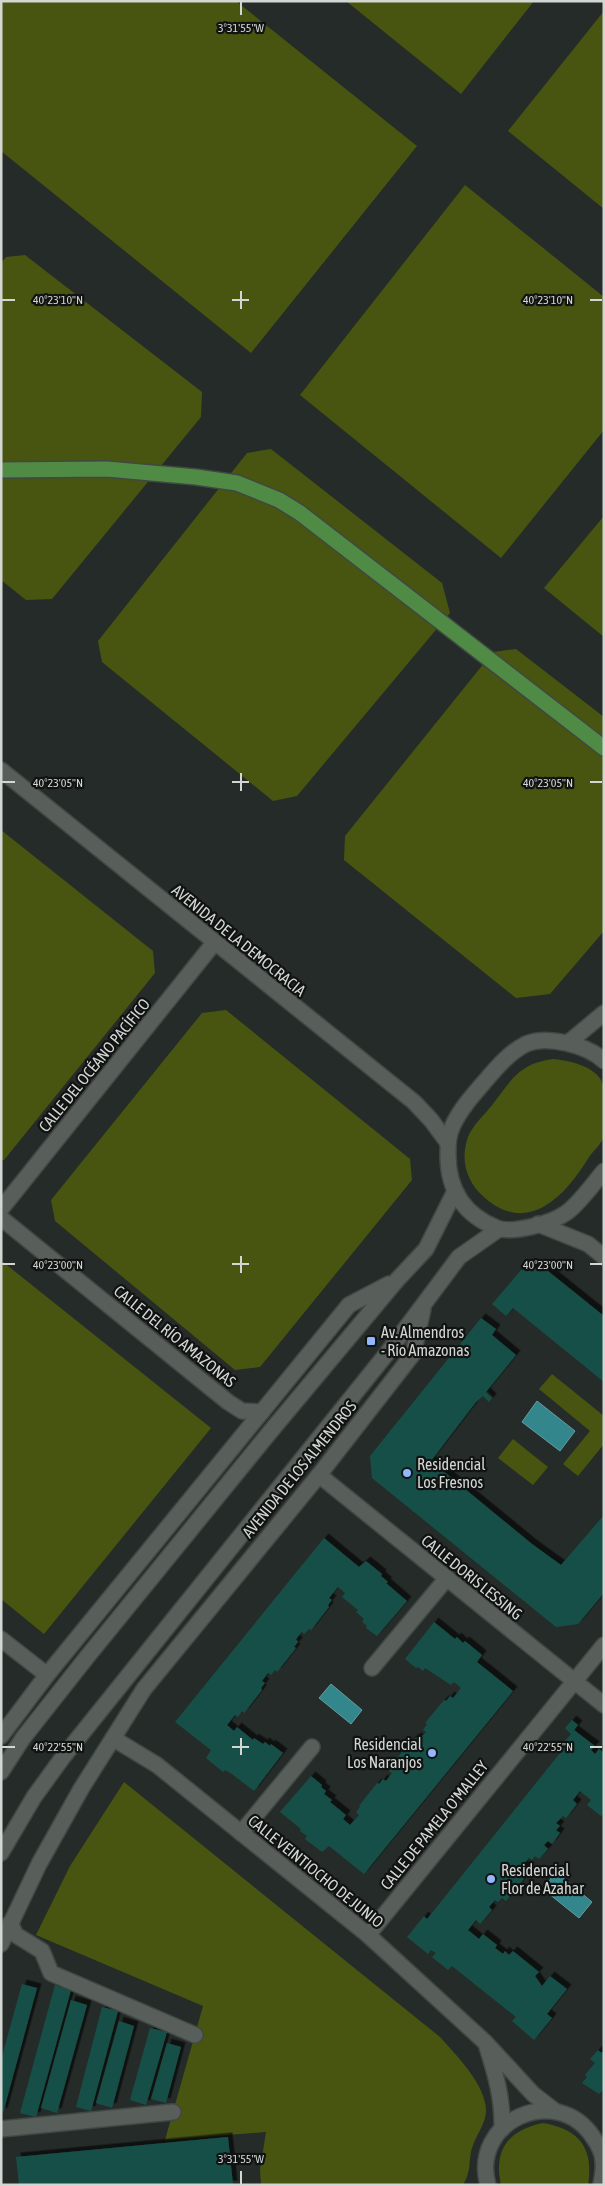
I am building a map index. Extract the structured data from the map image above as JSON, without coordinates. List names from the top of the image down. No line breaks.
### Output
{"streets":{"street":["AVENIDA DE LA DEMOCRACIA","CALLE DEL OCÉANO PACÍFICO","CALLE DEL RÍO AMAZONAS","AVENIDA DE LOS ALMENDROS","CALLE DORIS LESSING","CALLE DE PAMELA O'MALLEY","CALLE VEINTIOCHO DE JUNIO"]},"crossings":[["AVENIDA DE LA DEMOCRACIA","CALLE DEL OCÉANO PACÍFICO"],["AVENIDA DE LOS ALMENDROS","CALLE DORIS LESSING"],["AVENIDA DE LOS ALMENDROS","CALLE VEINTIOCHO DE JUNIO"],["CALLE DORIS LESSING","CALLE DE PAMELA O'MALLEY"],["CALLE DE PAMELA O'MALLEY","CALLE VEINTIOCHO DE JUNIO"]],"places":{"transit":["Av. Almendros - Río Amazonas"],"other":["Residencial Los Fresnos","Residencial Los Naranjos","Residencial Flor de Azahar"]},"coordinates":["3°31'55\"W","40°23'10\"N","40°23'05\"N","40°23'00\"N","40°22'55\"N"]}
